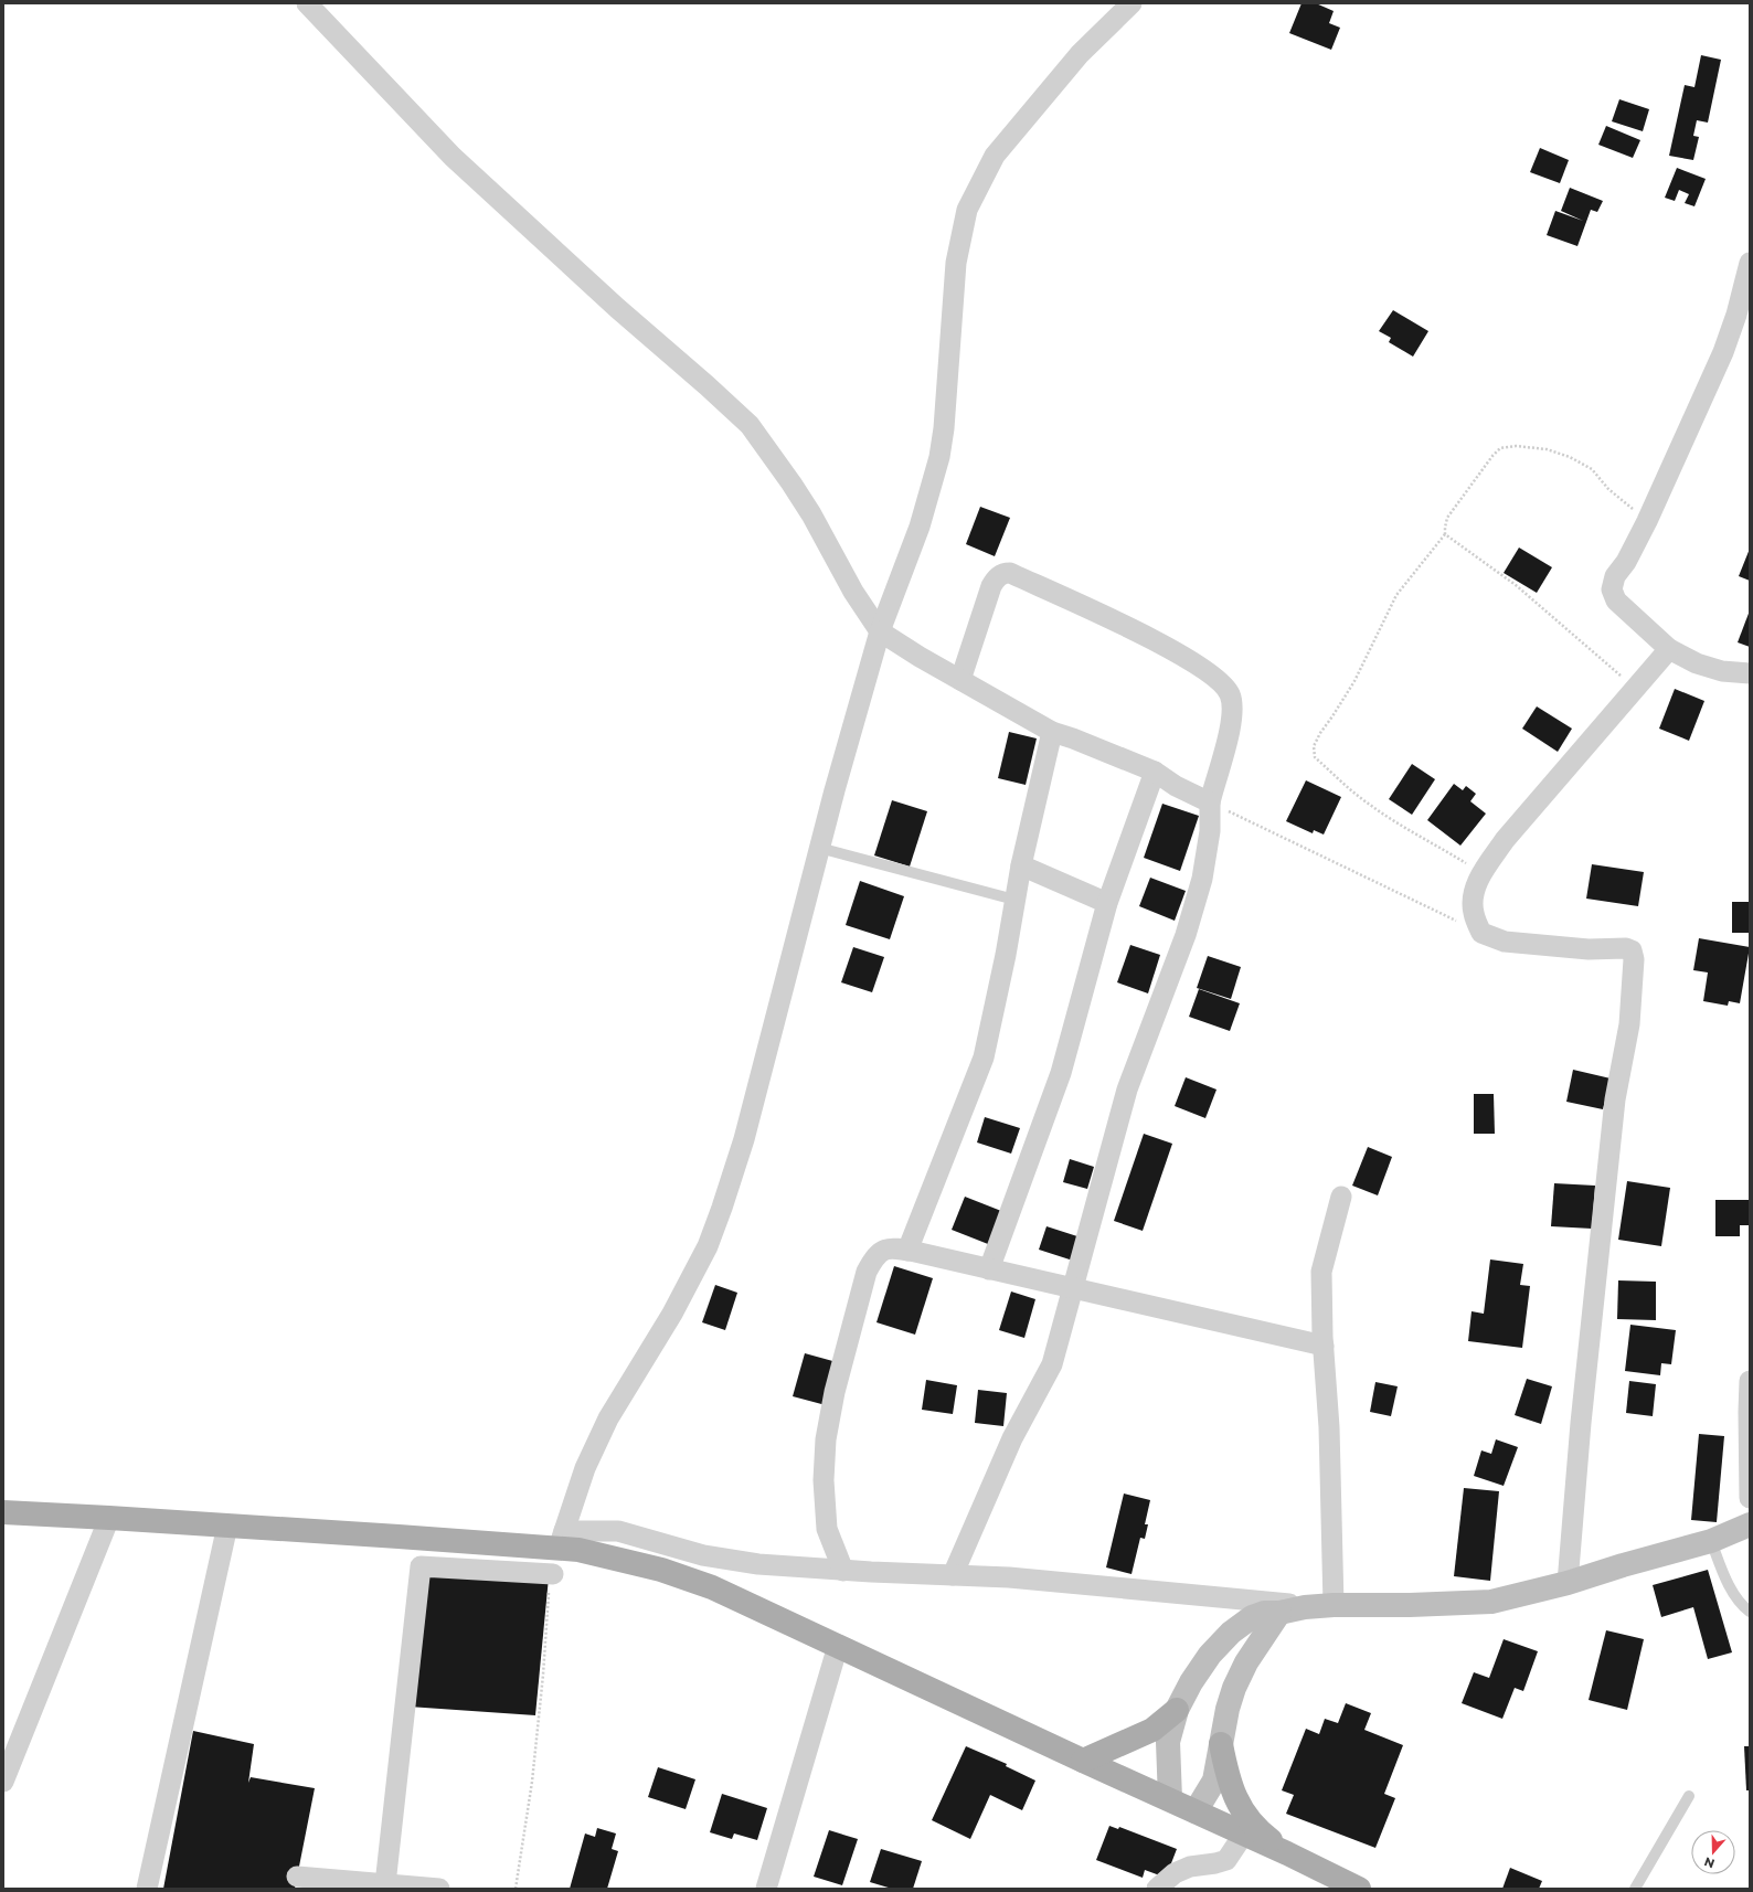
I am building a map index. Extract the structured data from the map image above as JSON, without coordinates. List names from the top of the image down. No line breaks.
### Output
{"north":"bottom"}
